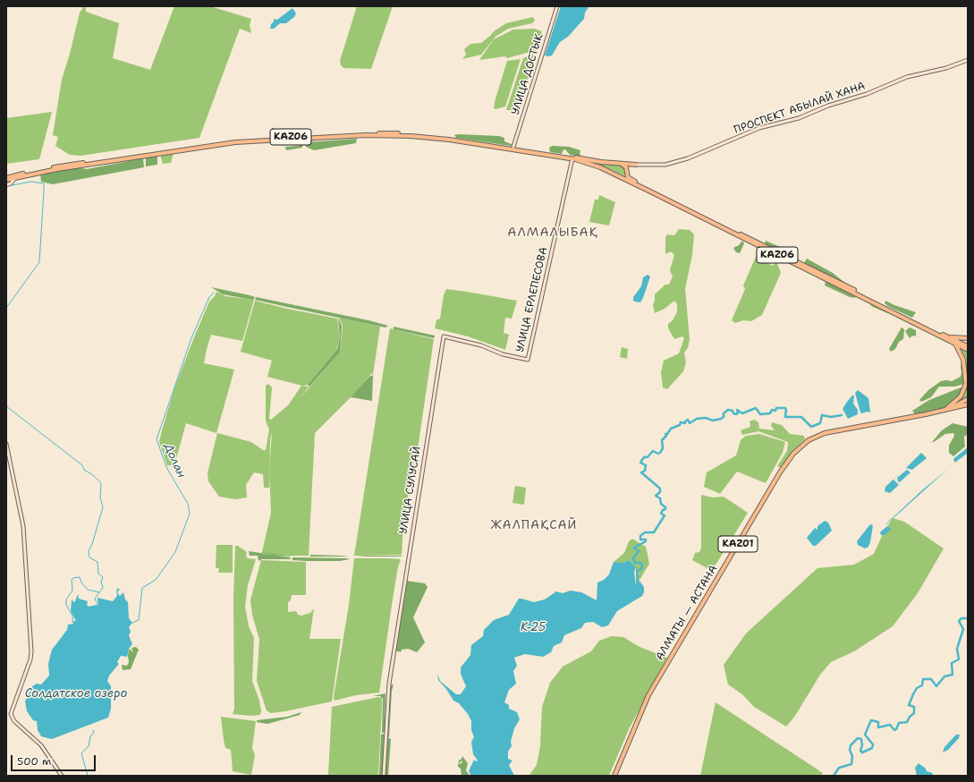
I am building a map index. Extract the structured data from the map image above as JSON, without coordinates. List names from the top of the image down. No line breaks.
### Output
{"streets":{"highway":["KАZ06","KАZ01","АЛМАТЫ — АСТАНА"],"main road":["УЛИЦА ДОСТЫК","ПРОСПЕКТ АБЫЛАЙ ХАНА","УЛИЦА ЕРЛЕПЕСОВА","УЛИЦА СУЛУСАЙ"]},"crossings":[["УЛИЦА ДОСТЫК","KАZ06"],["KАZ06","УЛИЦА ЕРЛЕПЕСОВА"],["KАZ06","KАZ01"],["УЛИЦА ЕРЛЕПЕСОВА","УЛИЦА СУЛУСАЙ"],["KАZ01","АЛМАТЫ — АСТАНА"]],"districts":["АЛМАЛЫБАҚ","ЖАЛПАҚСАЙ"],"water":["Долан","К-25","Солдатское озеро"],"scale_bar":"500 m"}
